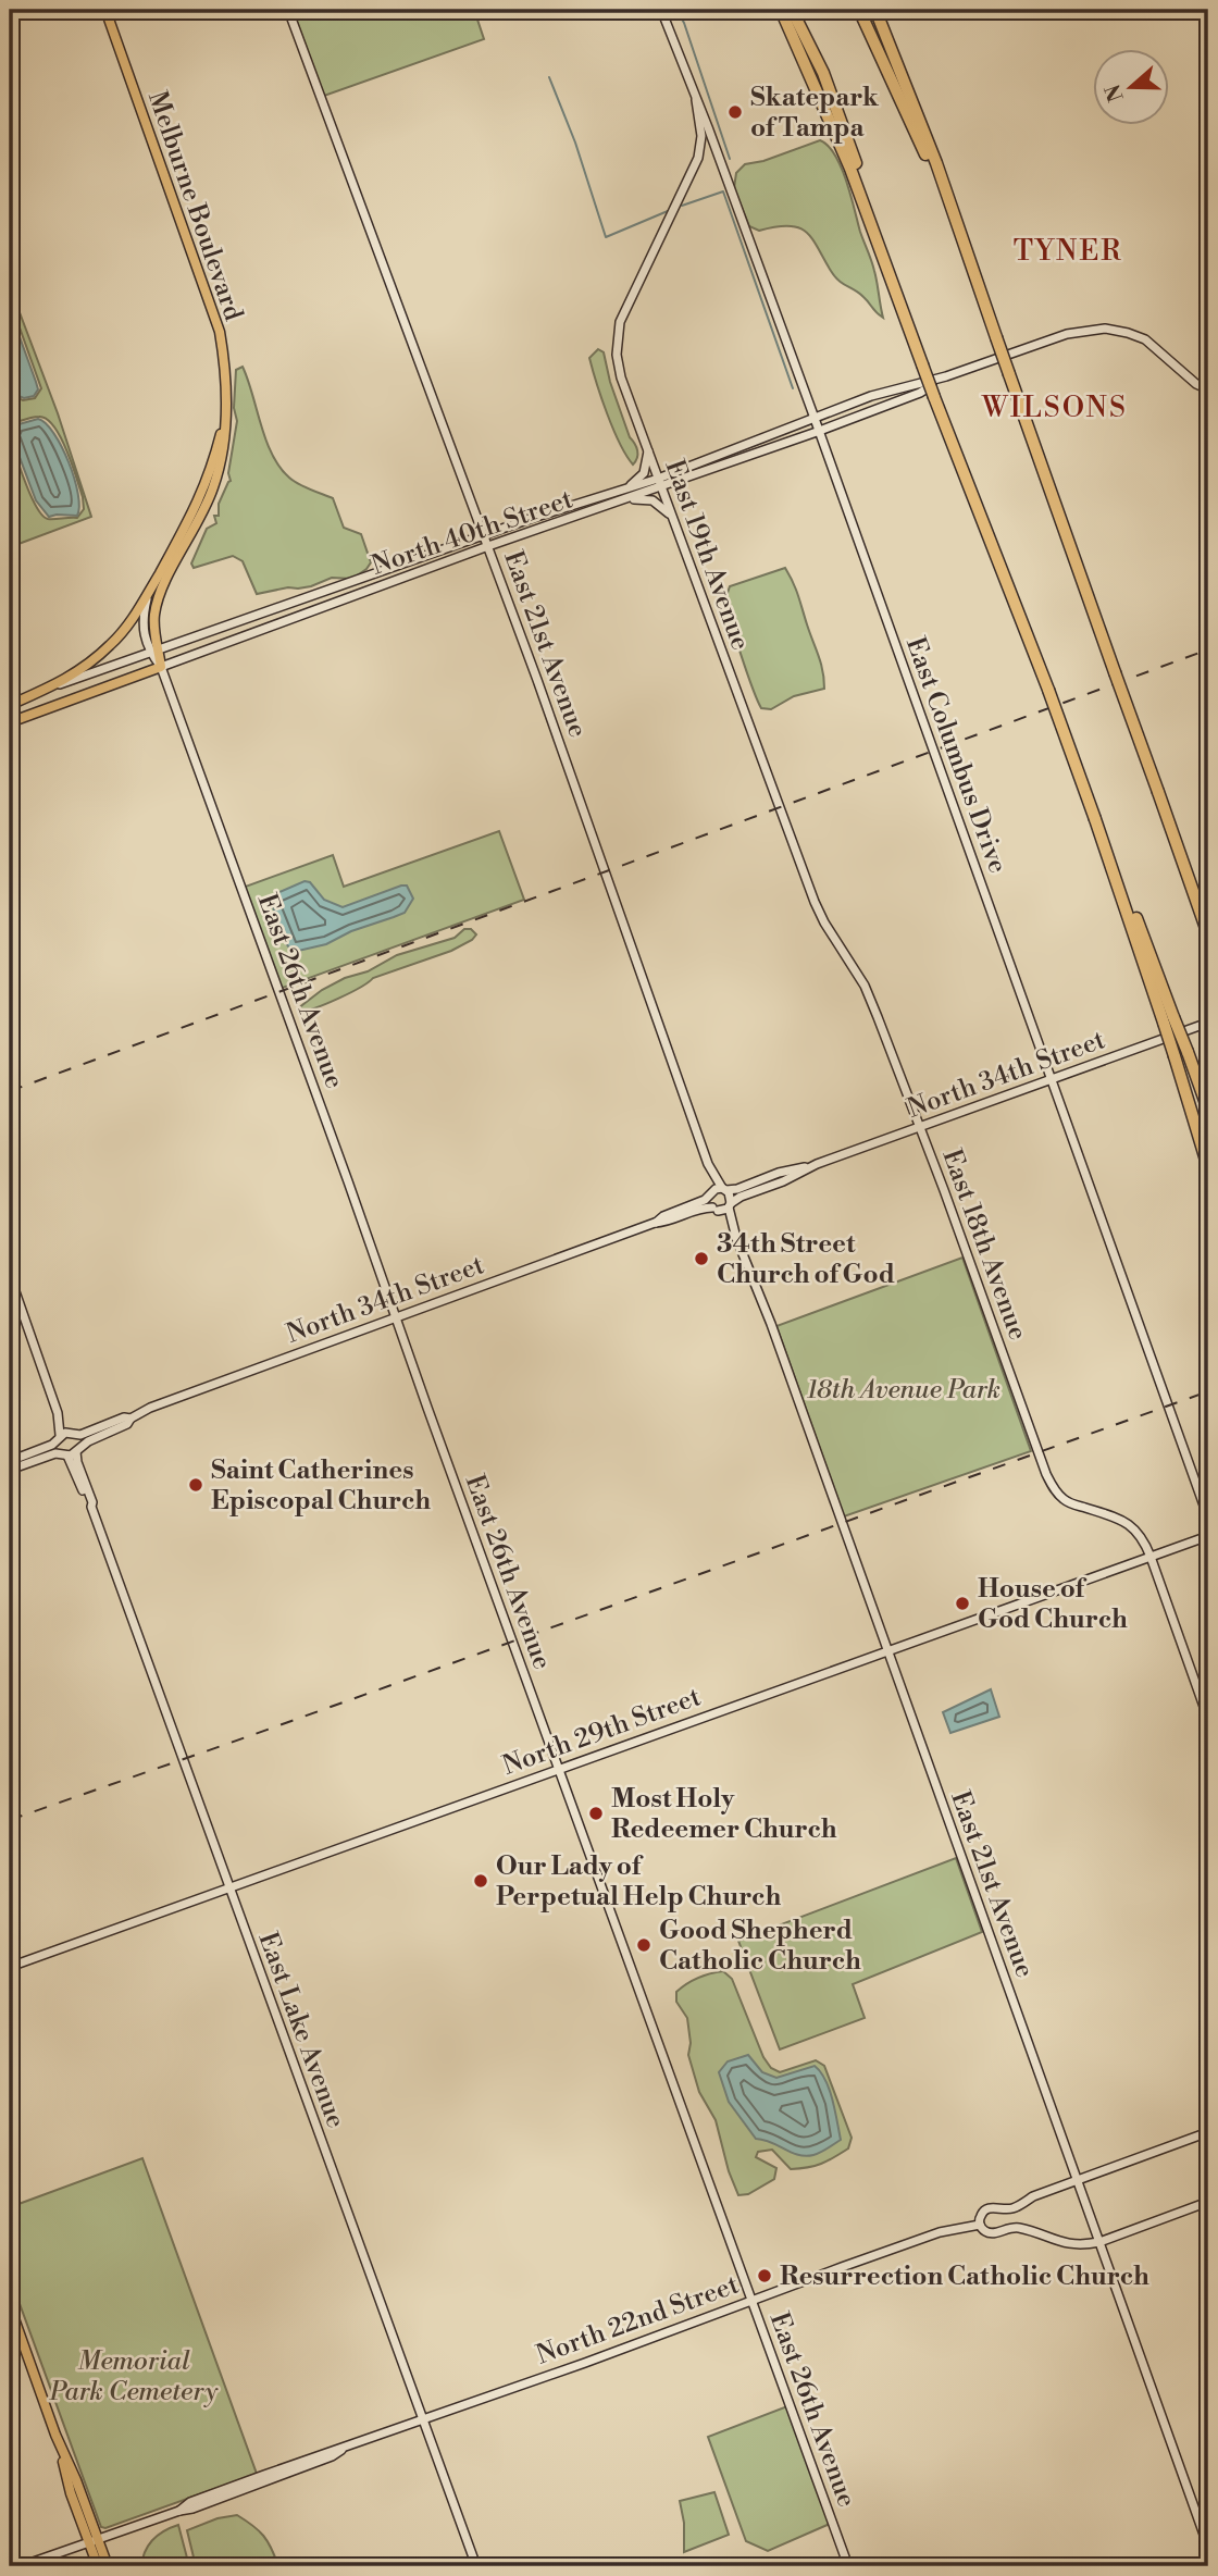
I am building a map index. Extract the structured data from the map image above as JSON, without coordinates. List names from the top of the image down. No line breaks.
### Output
{"streets":{"main road":["Melburne Boulevard","North 40th Street"],"street":["East 19th Avenue","East 21st Avenue","East Columbus Drive","East 26th Avenue","North 34th Street","East 18th Avenue","North 29th Street","East Lake Avenue","North 22nd Street"]},"crossings":[["Melburne Boulevard","North 40th Street"],["Melburne Boulevard","East 26th Avenue"],["North 40th Street","East 19th Avenue"],["North 40th Street","East 21st Avenue"],["North 40th Street","East Columbus Drive"],["North 40th Street","East 26th Avenue"],["East 19th Avenue","East Columbus Drive"],["East 19th Avenue","East 18th Avenue"],["East 21st Avenue","North 34th Street"],["East 21st Avenue","North 29th Street"],["East Columbus Drive","North 34th Street"],["East 26th Avenue","North 34th Street"],["East 26th Avenue","North 29th Street"],["East 26th Avenue","North 22nd Street"],["North 34th Street","East 18th Avenue"],["North 34th Street","East Lake Avenue"],["East 18th Avenue","North 29th Street"],["North 29th Street","East Lake Avenue"],["East Lake Avenue","North 22nd Street"]],"districts":["TYNER","WILSONS"],"parks":["18th Avenue Park","Memorial Park Cemetery"],"places":["Skatepark of Tampa","34th Street Church of God","Saint Catherines Episcopal Church","House of God Church","Most Holy Redeemer Church","Our Lady of Perpetual Help Church","Good Shepherd Catholic Church","Resurrection Catholic Church"],"north":"left"}
